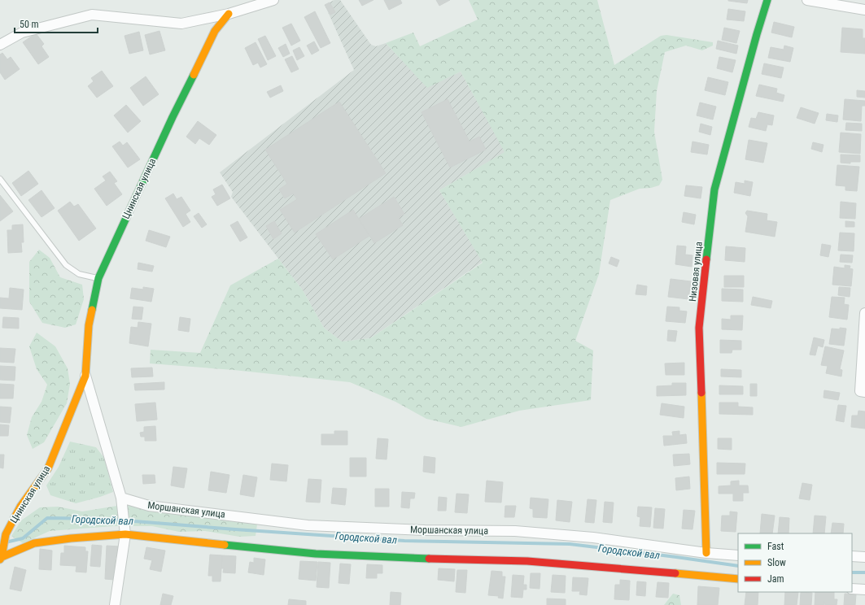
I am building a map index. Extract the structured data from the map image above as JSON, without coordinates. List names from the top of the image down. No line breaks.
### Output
{"streets":{"street":["Цнинская улица","Низовая улица","Моршанская улица"]},"crossings":[["Цнинская улица","Моршанская улица"],["Низовая улица","Моршанская улица"]],"water":["Городской вал"],"legend":["Fast","Slow","Jam"],"scale_bar":"50 m"}
